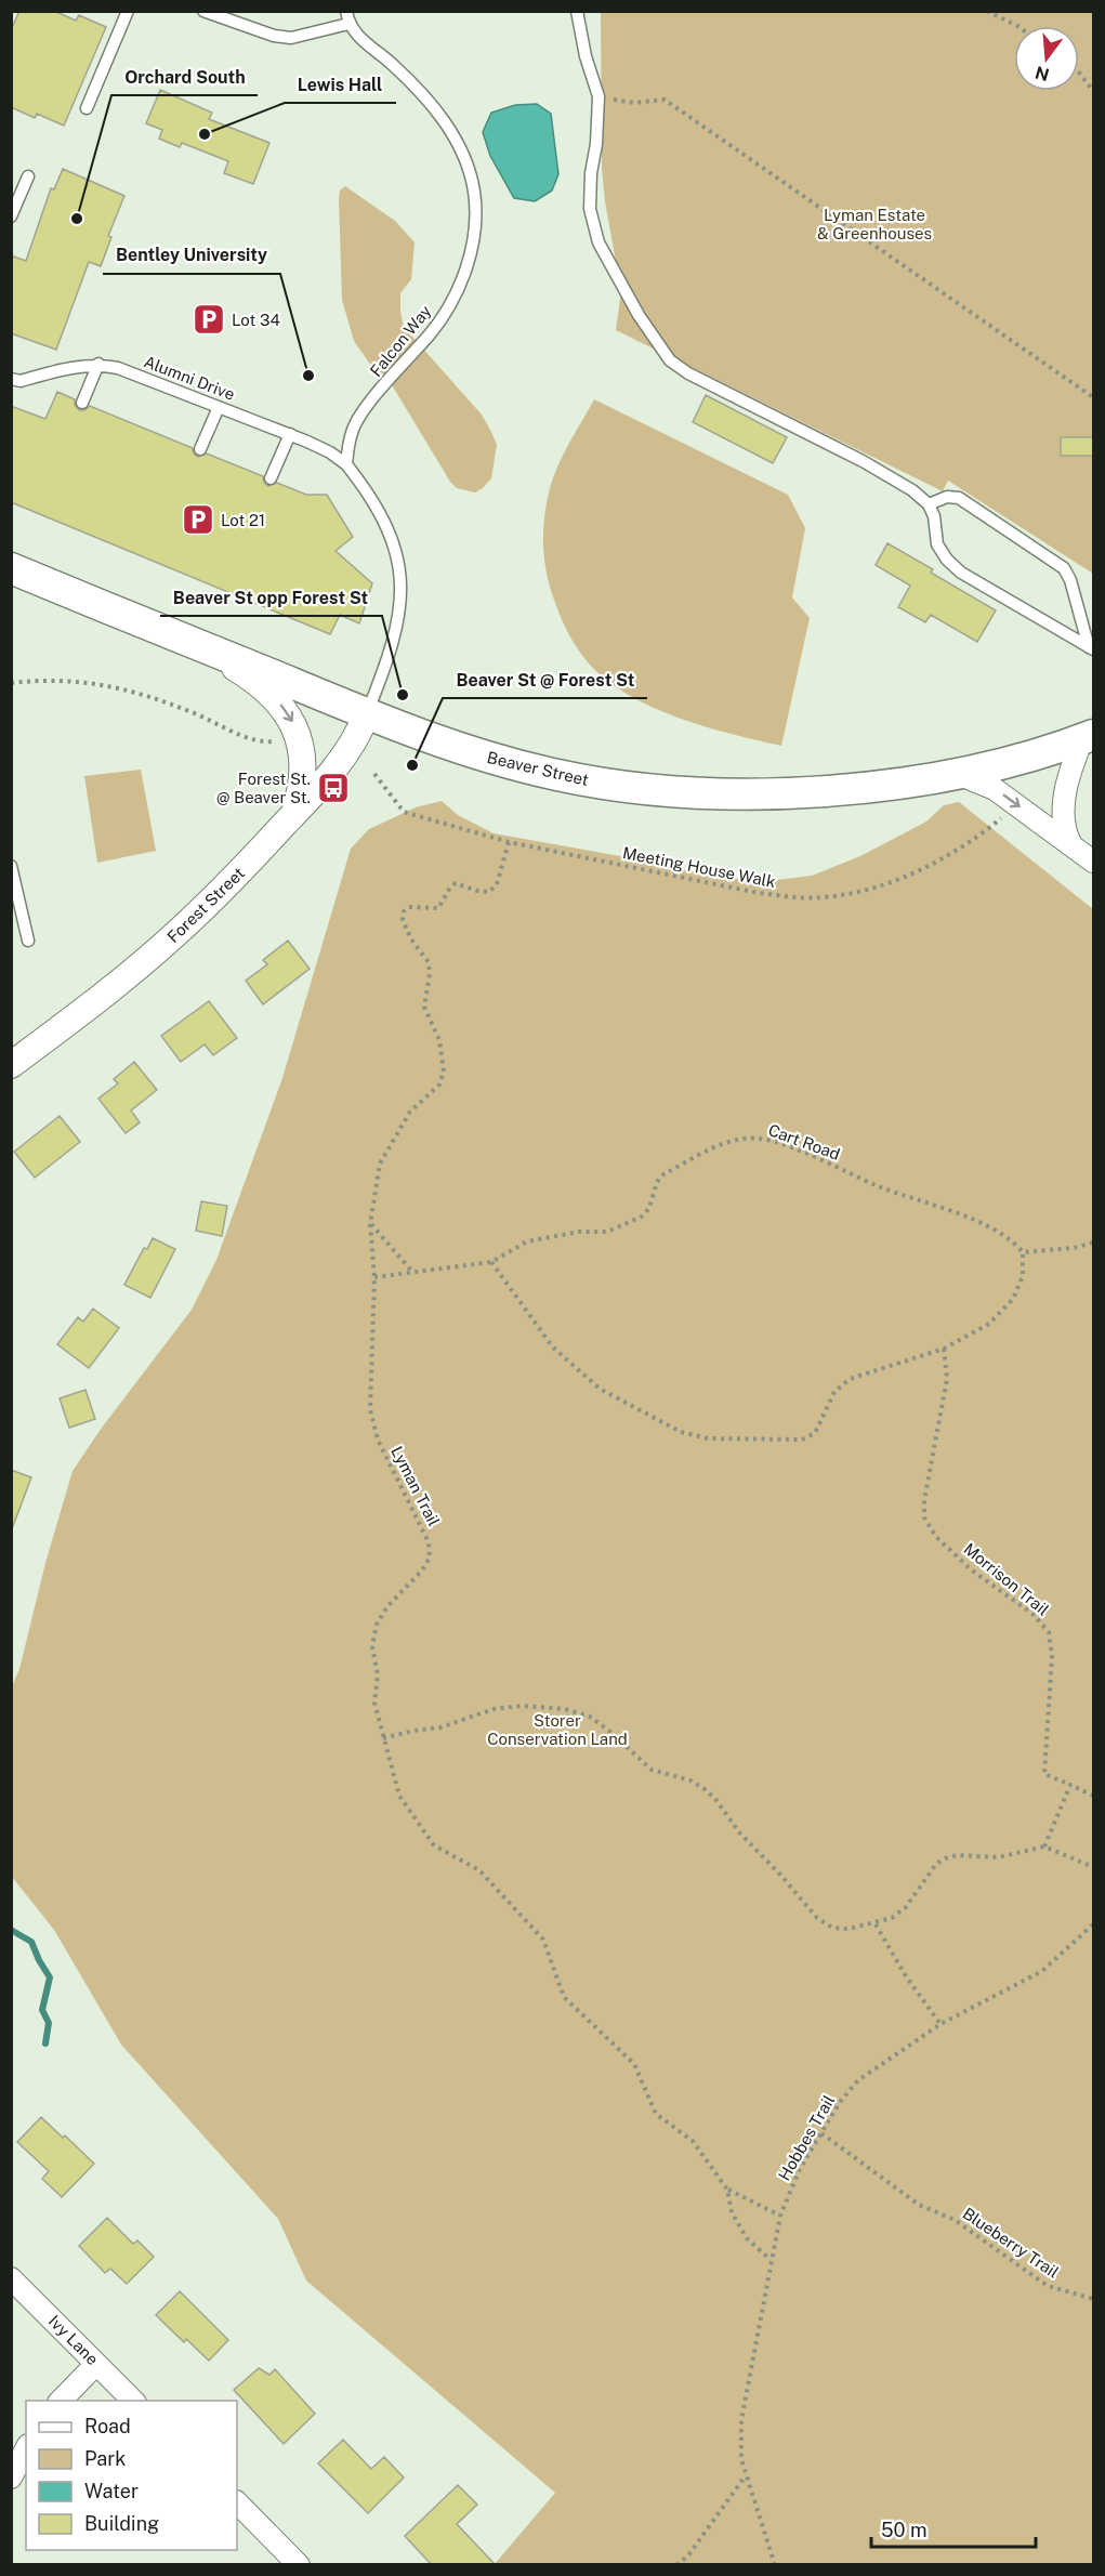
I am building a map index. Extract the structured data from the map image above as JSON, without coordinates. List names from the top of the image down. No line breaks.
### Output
{"streets":{"main road":["Beaver Street"],"street":["Forest Street","Ivy Lane"],"lane":["Falcon Way","Alumni Drive"],"path":["Meeting House Walk","Cart Road","Lyman Trail","Morrison Trail","Hobbes Trail","Blueberry Trail"]},"crossings":[["Falcon Way","Alumni Drive"],["Beaver Street","Forest Street"],["Meeting House Walk","Lyman Trail"],["Cart Road","Lyman Trail"],["Lyman Trail","Hobbes Trail"],["Hobbes Trail","Blueberry Trail"]],"parks":["Lyman Estate & Greenhouses","Storer Conservation Land"],"places":{"other":["Lewis Hall","Orchard South","Bentley University","Beaver St opp Forest St","Beaver St @ Forest St"],"parking":["Lot 34","Lot 21"],"bus stop":["Forest St. @ Beaver St."]},"legend":["Road","Park","Water","Building"],"scale_bar":"50 m","north":"bottom"}
